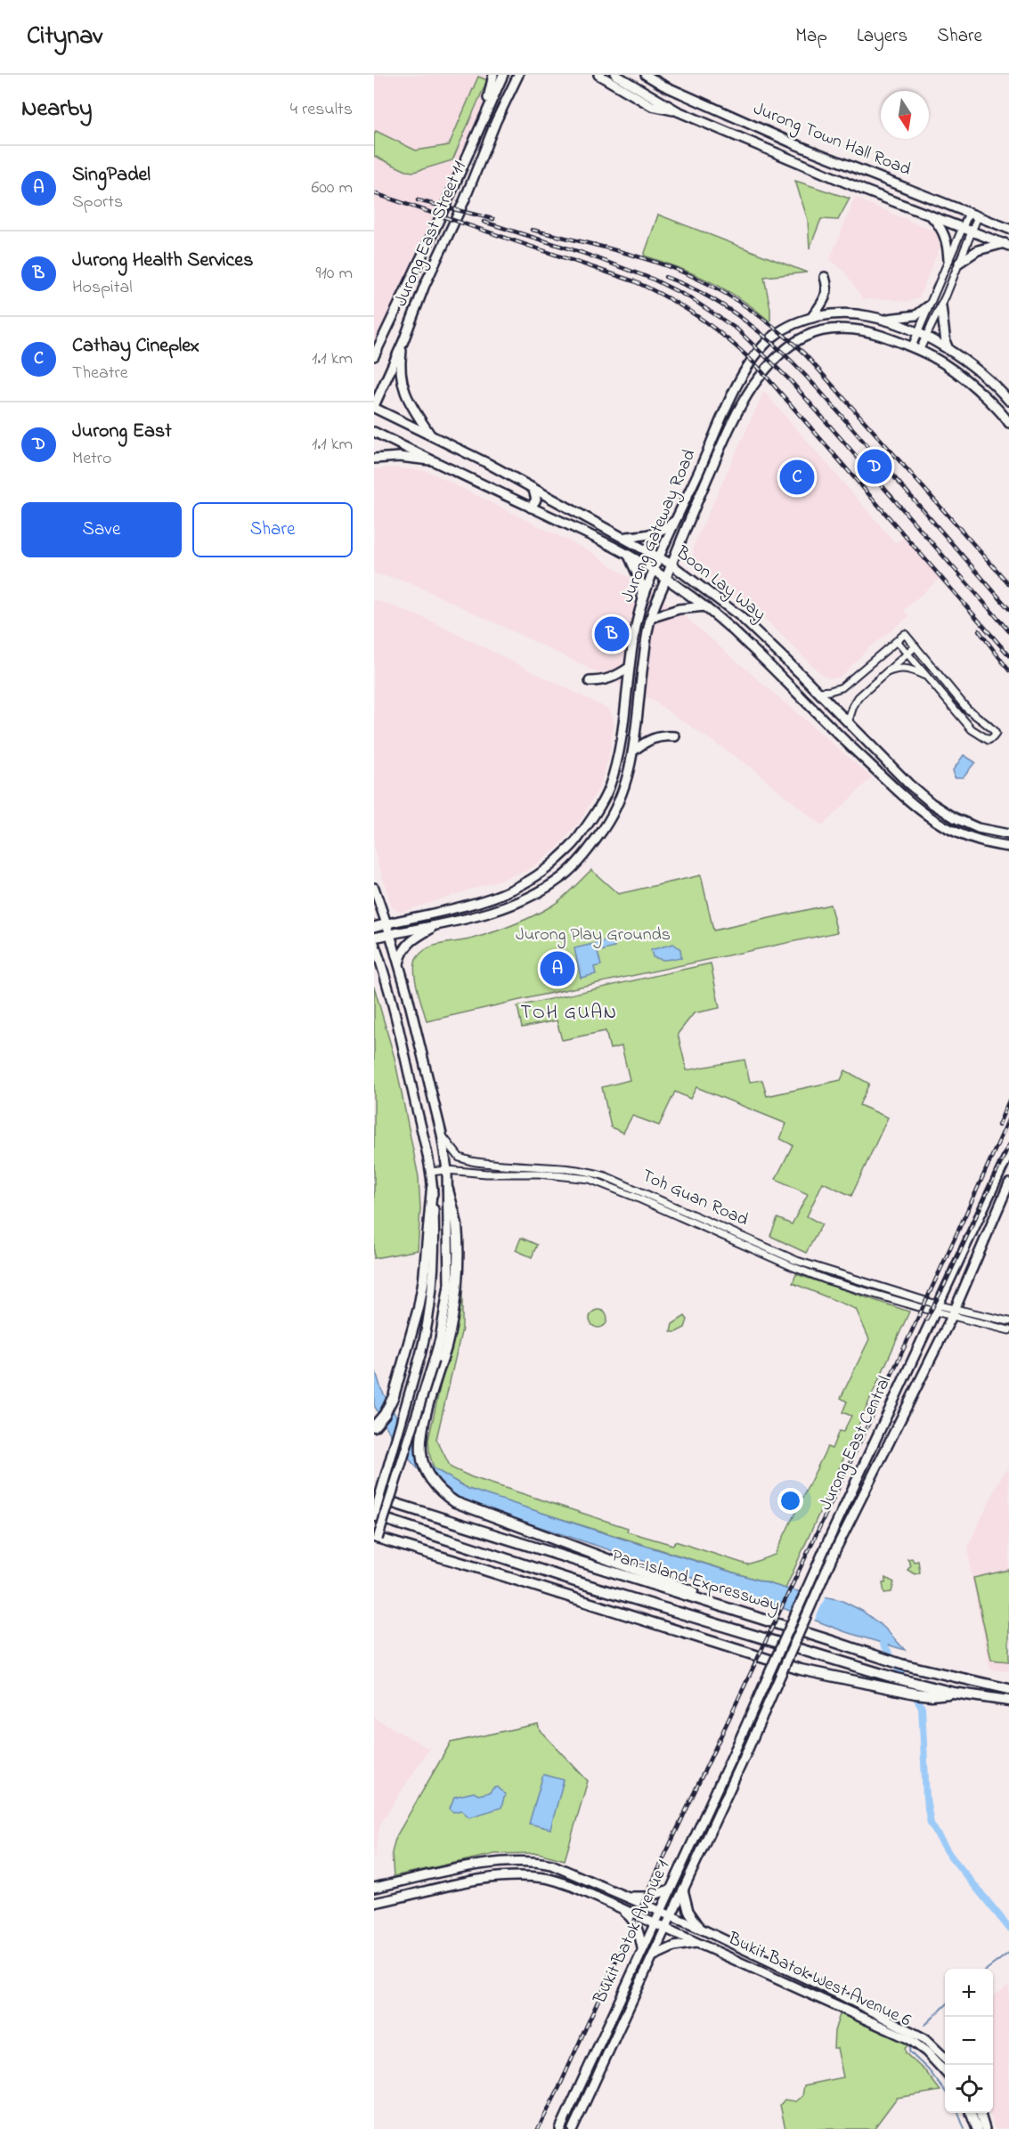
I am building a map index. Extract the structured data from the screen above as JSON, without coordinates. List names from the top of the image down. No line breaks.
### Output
{"streets":{"highway":["Pan-Island Expressway"],"main road":["Jurong Town Hall Road","Jurong East Street 11","Jurong Gateway Road","Boon Lay Way","Toh Guan Road","Jurong East Central","Bukit Batok Avenue 1","Bukit Batok West Avenue 6"]},"crossings":[["Jurong East Street 11","Boon Lay Way"],["Jurong Gateway Road","Boon Lay Way"],["Jurong Gateway Road","Toh Guan Road"],["Toh Guan Road","Jurong East Central"],["Jurong East Central","Bukit Batok Avenue 1"],["Bukit Batok Avenue 1","Bukit Batok West Avenue 6"]],"districts":["TOH GUAN"],"parks":["Jurong Play Grounds"],"north":"bottom","page":{"header":"Citynav","nav":["Map","Layers","Share"],"heading":["Nearby","4 results"],"list":[{"mark":"A","name":"SingPadel","note":"Sports","value":"600 m"},{"mark":"B","name":"Jurong Health Services","note":"Hospital","value":"910 m"},{"mark":"C","name":"Cathay Cineplex","note":"Theatre","value":"1.1 km"},{"mark":"D","name":"Jurong East","note":"Metro","value":"1.1 km"}],"pins":["D","C","B","A"],"buttons":["Save","Share"],"map_buttons":["+","−"]}}
